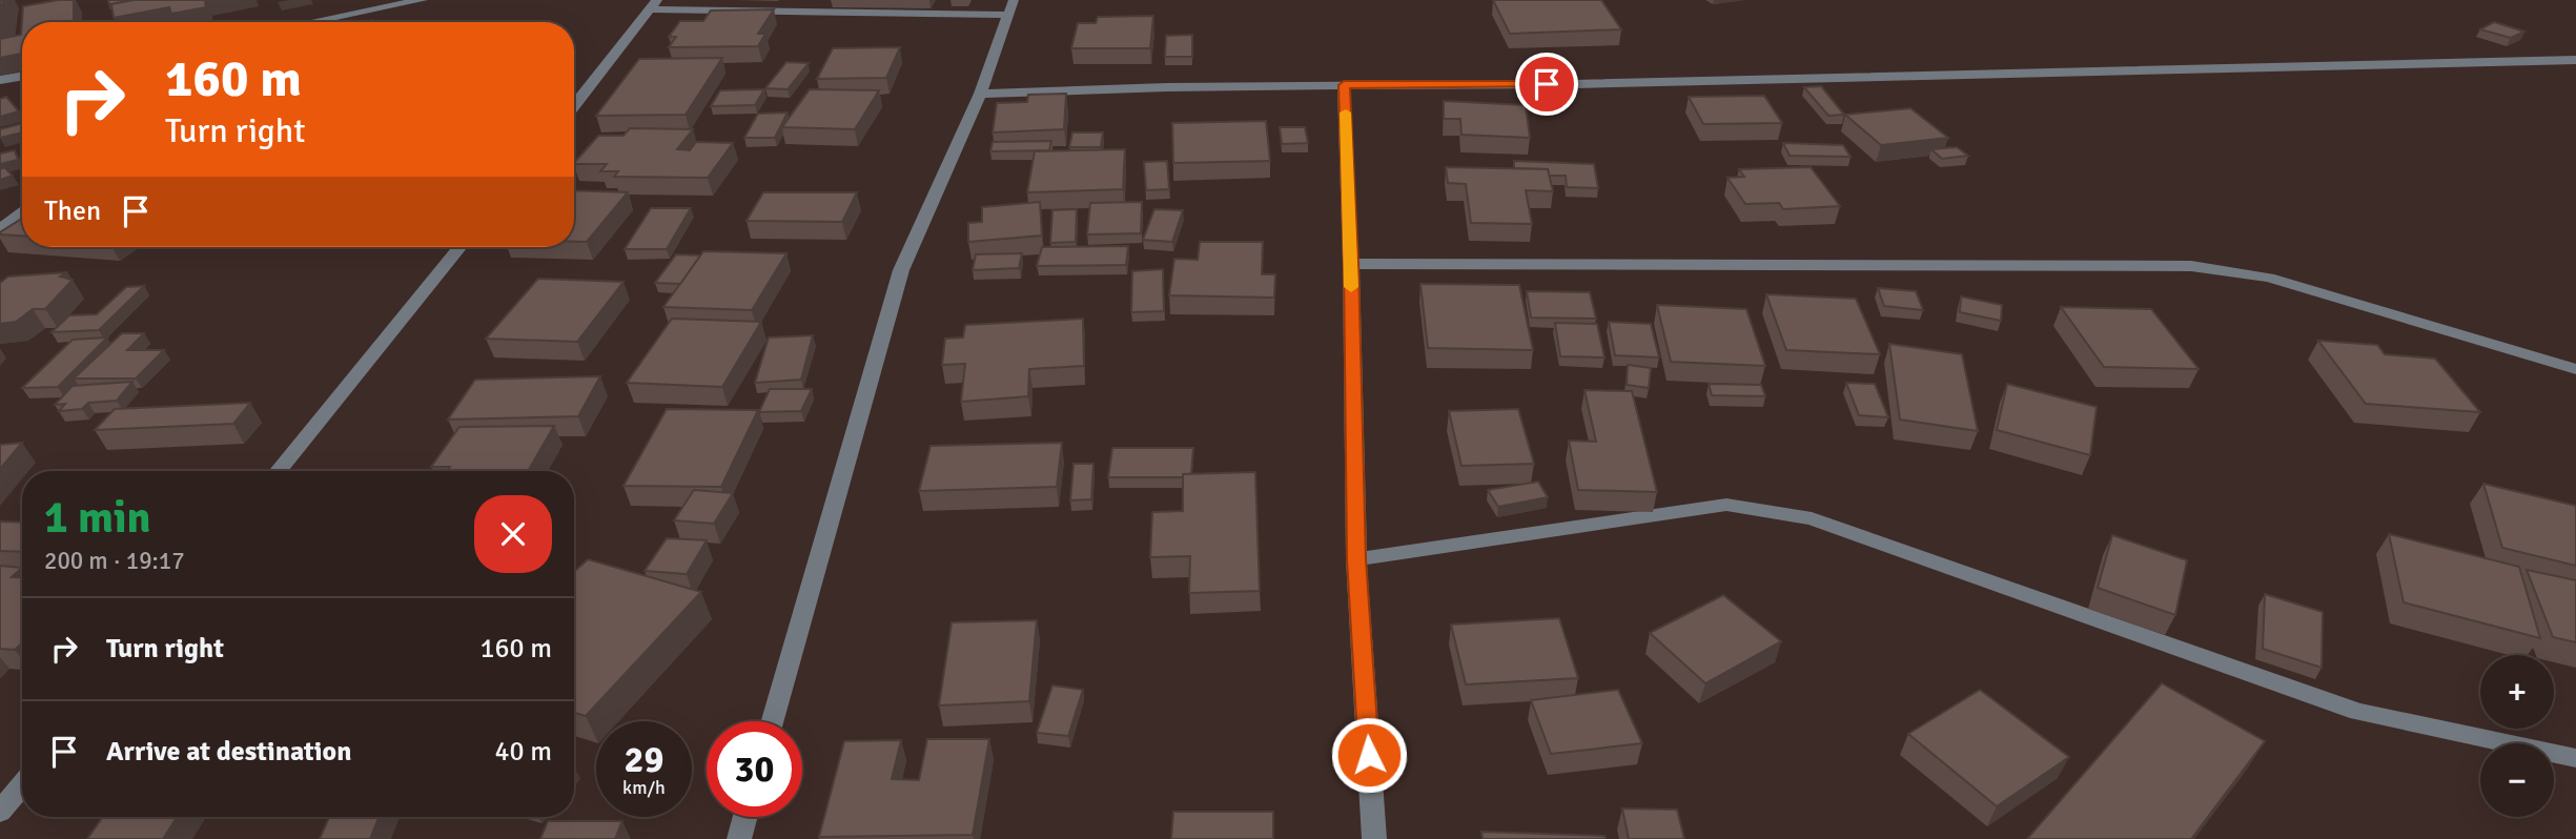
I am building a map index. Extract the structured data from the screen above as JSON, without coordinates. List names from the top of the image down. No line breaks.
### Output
{"page":{"turn":["160 m","Turn right"],"then":"Then","heading":["1 min","200 m · 19:17"],"list":[{"name":"Turn right","value":"160 m"},{"name":"Arrive at destination","value":"40 m"}],"map_buttons":["+","−"],"speed":"29 km/h","limit":"30"}}
